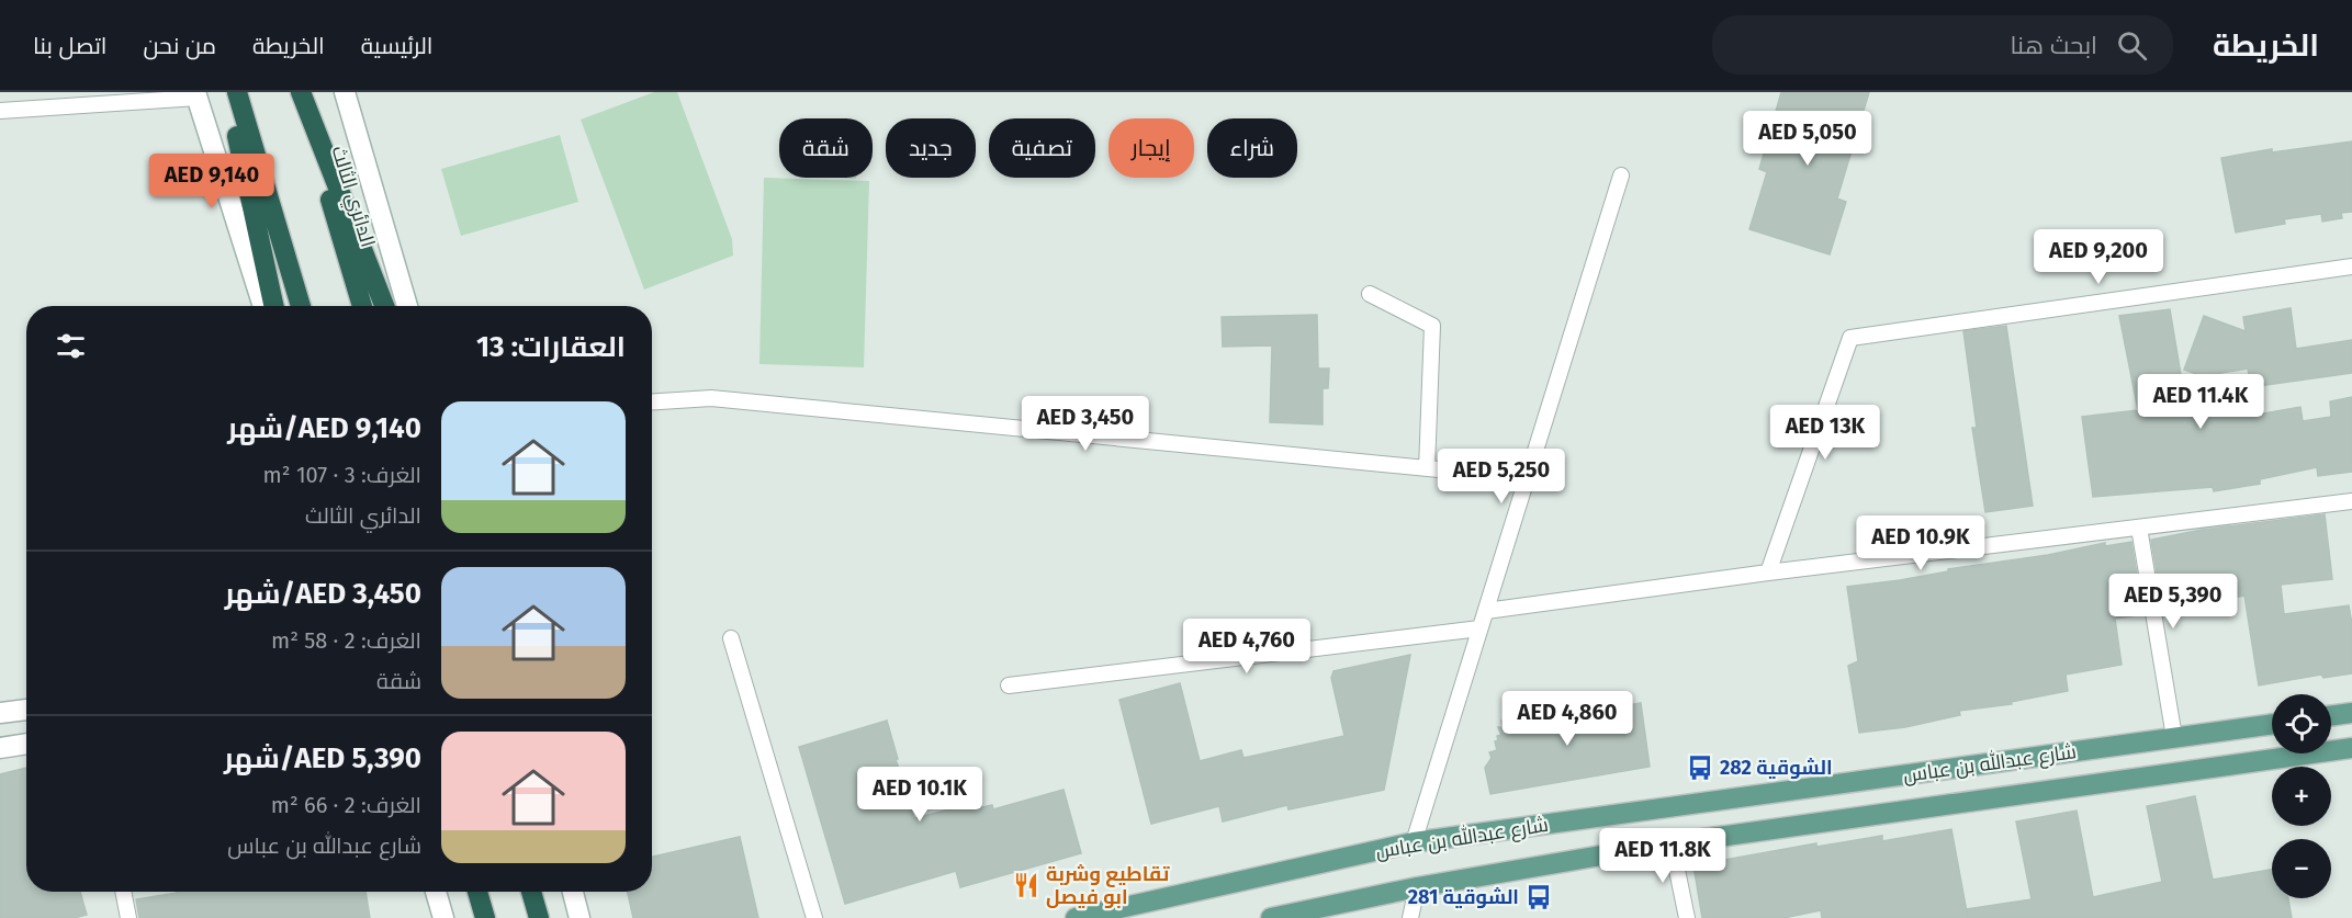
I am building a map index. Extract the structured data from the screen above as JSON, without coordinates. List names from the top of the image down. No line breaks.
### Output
{"streets":{"highway":["الدائري الثالث"],"main road":["شارع عبدالله بن عباس"]},"places":{"bus stop":["الشوقية 282","الشوقية 281"],"restaurant":["تقاطيع وشربة ابو فيصل"]},"page":{"header":"الخريطة","search":"ابحث هنا","nav":["الرئيسية","الخريطة","من نحن","اتصل بنا"],"price":["AED 5,050","AED 9,140","AED 9,200","AED 11.4K","AED 3,450","AED 13K","AED 5,250","AED 10.9K","AED 5,390","AED 4,760","AED 4,860","AED 10.1K","AED 11.8K"],"chip":["شراء","إيجار","تصفية","جديد","شقة"],"heading":"العقارات: 13","list":[{"name":"AED 9,140/شهر","note":"الغرف: 3 · 107 m² · الدائري الثالث"},{"name":"AED 3,450/شهر","note":"الغرف: 2 · 58 m² · شقة"},{"name":"AED 5,390/شهر","note":"الغرف: 2 · 66 m² · شارع عبدالله بن عباس"}],"map_buttons":["+","−"]}}
